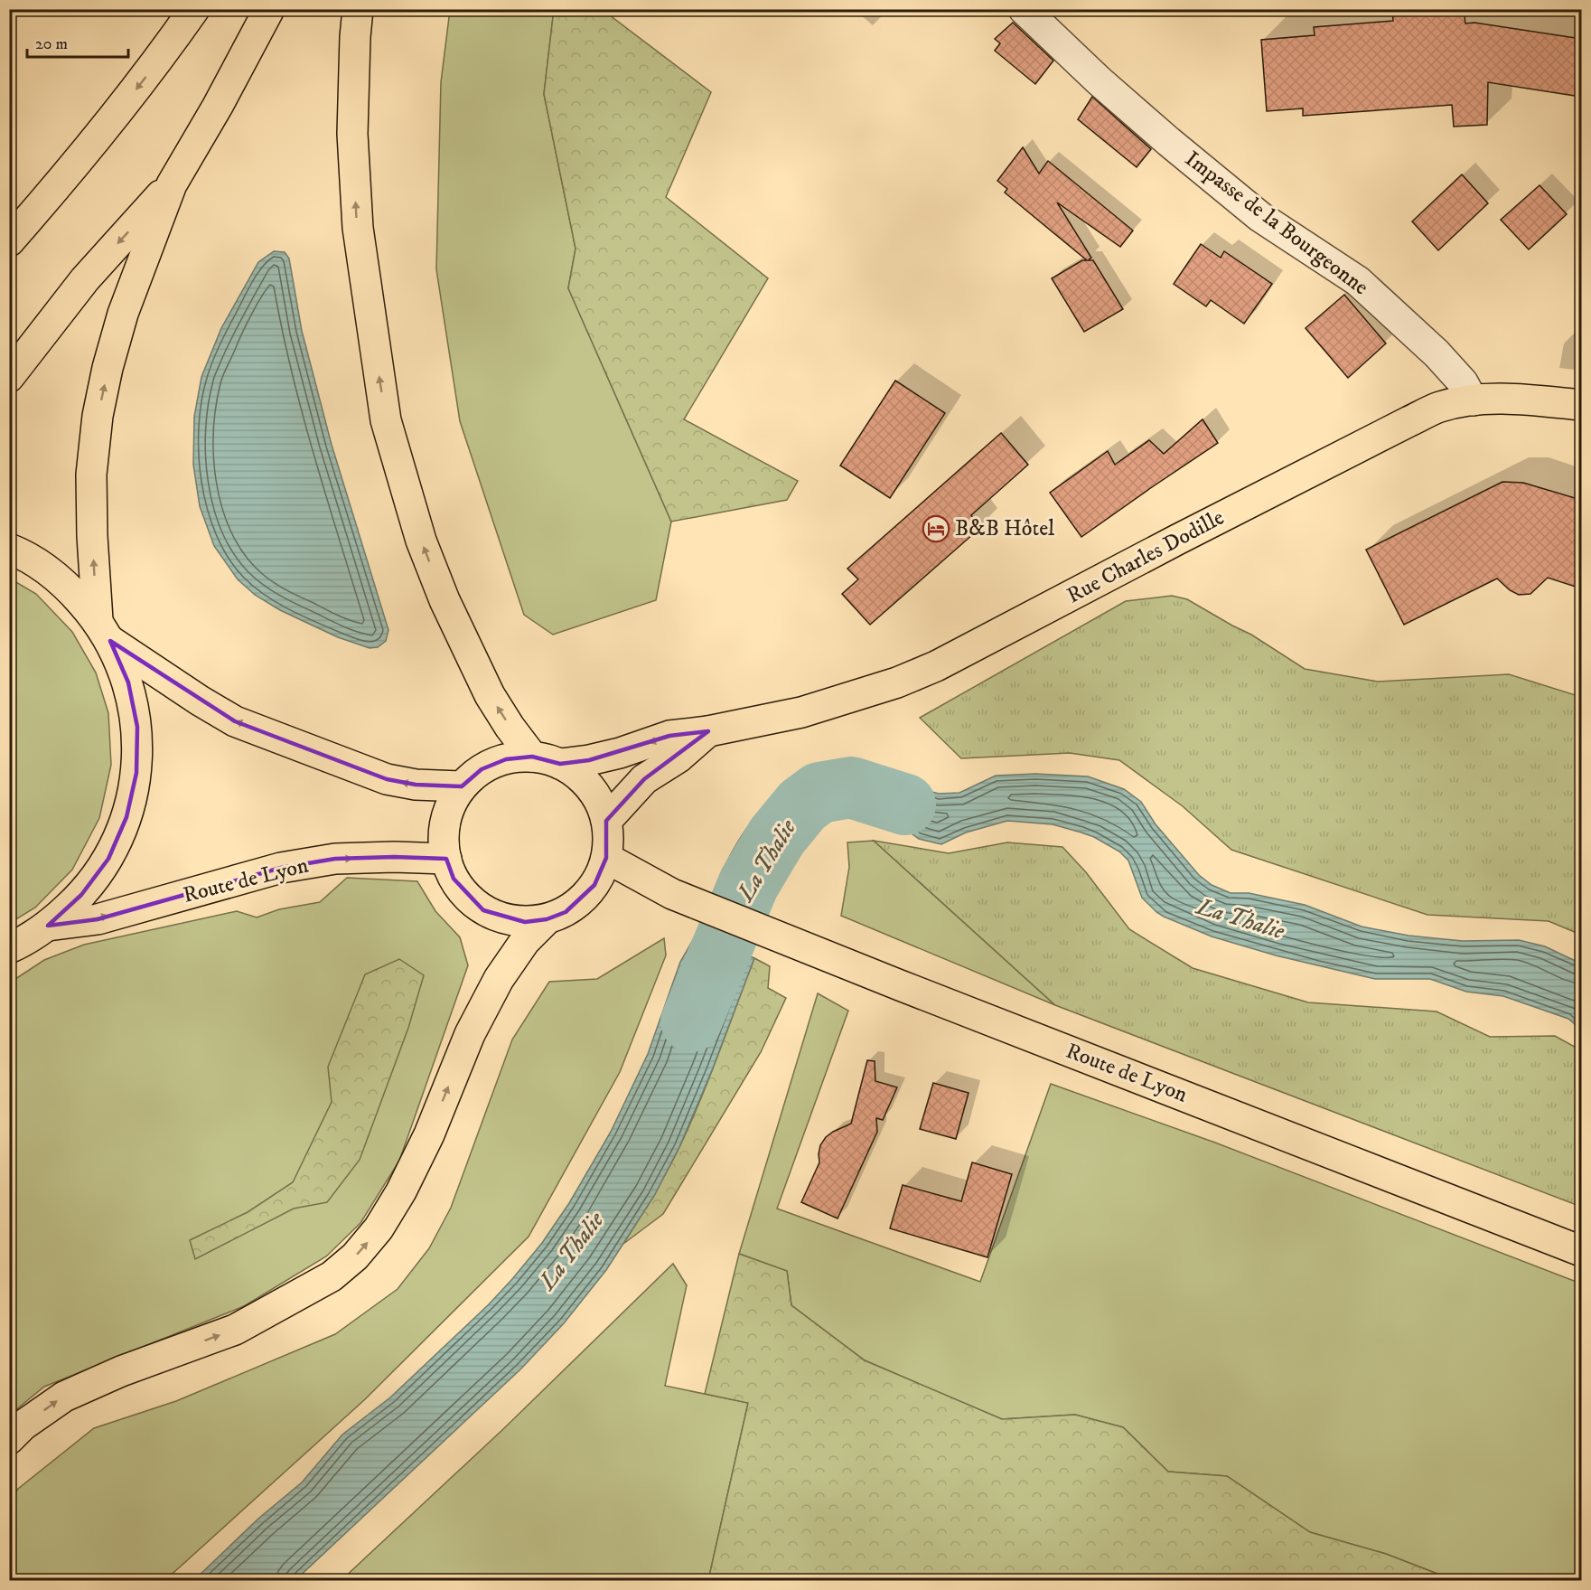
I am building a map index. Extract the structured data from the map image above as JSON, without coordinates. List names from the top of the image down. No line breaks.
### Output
{"streets":{"main road":["Rue Charles Dodille","Route de Lyon"],"street":["Impasse de la Bourgeonne"]},"crossings":[["Impasse de la Bourgeonne","Rue Charles Dodille"],["Rue Charles Dodille","Route de Lyon"]],"water":["La Thalie"],"places":{"hotel":["B&B Hôtel"]},"scale_bar":"20 m"}
